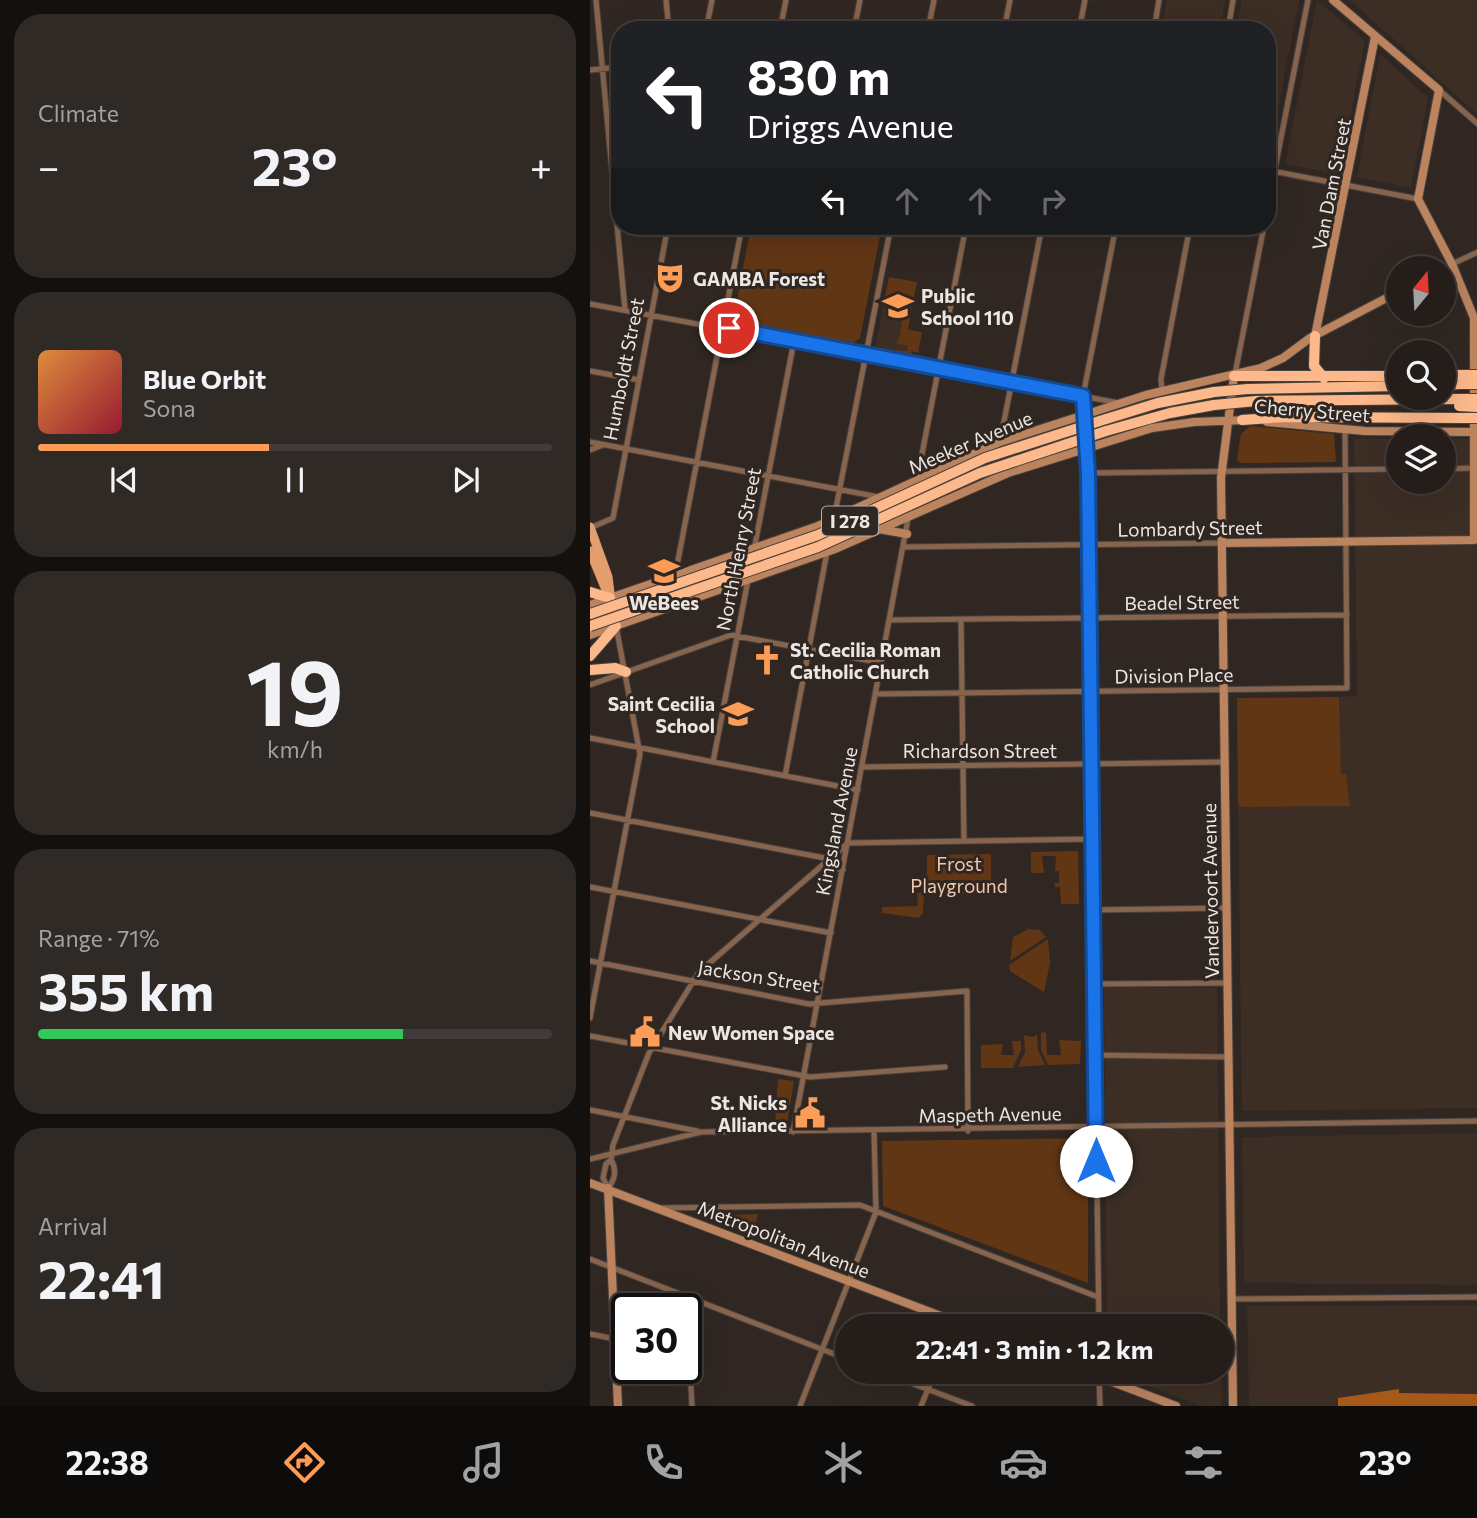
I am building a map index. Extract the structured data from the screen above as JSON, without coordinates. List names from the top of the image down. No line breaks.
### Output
{"streets":{"highway":["I 278"],"main road":["Van Dam Street","Cherry Street","Meeker Avenue","Lombardy Street","Vandervoort Avenue","Metropolitan Avenue"],"street":["Humboldt Street","North Henry Street","Beadel Street","Division Place","Richardson Street","Kingsland Avenue","Jackson Street","Maspeth Avenue"]},"crossings":[["Van Dam Street","Meeker Avenue"],["Cherry Street","Vandervoort Avenue"],["Meeker Avenue","North Henry Street"],["Meeker Avenue","Kingsland Avenue"],["Meeker Avenue","Vandervoort Avenue"],["Lombardy Street","Kingsland Avenue"],["Lombardy Street","Vandervoort Avenue"],["Beadel Street","Division Place"],["Beadel Street","Kingsland Avenue"],["Beadel Street","Vandervoort Avenue"],["Division Place","Kingsland Avenue"],["Division Place","Vandervoort Avenue"],["Richardson Street","Kingsland Avenue"],["Richardson Street","Vandervoort Avenue"],["Kingsland Avenue","Jackson Street"],["Kingsland Avenue","Maspeth Avenue"],["Vandervoort Avenue","Maspeth Avenue"],["Jackson Street","Maspeth Avenue"]],"parks":["Frost Playground"],"places":{"theatre":["GAMBA Forest"],"school or university":["Public School 110","WeBees","Saint Cecilia School"],"church":["St. Cecilia Roman Catholic Church"],"public building":["New Women Space","St. Nicks Alliance"]},"north":"top","page":{"tile":["Climate",["19","km/h"],["Range · 71%","355 km"],["Arrival","22:41"]],"turn":["830 m","Driggs Avenue"],"heat":["−","23°","+"],"song":["Blue Orbit","Sona"],"limit":"30","trip":"22:41 · 3 min · 1.2 km","tabs":["22:38","23°"]}}
